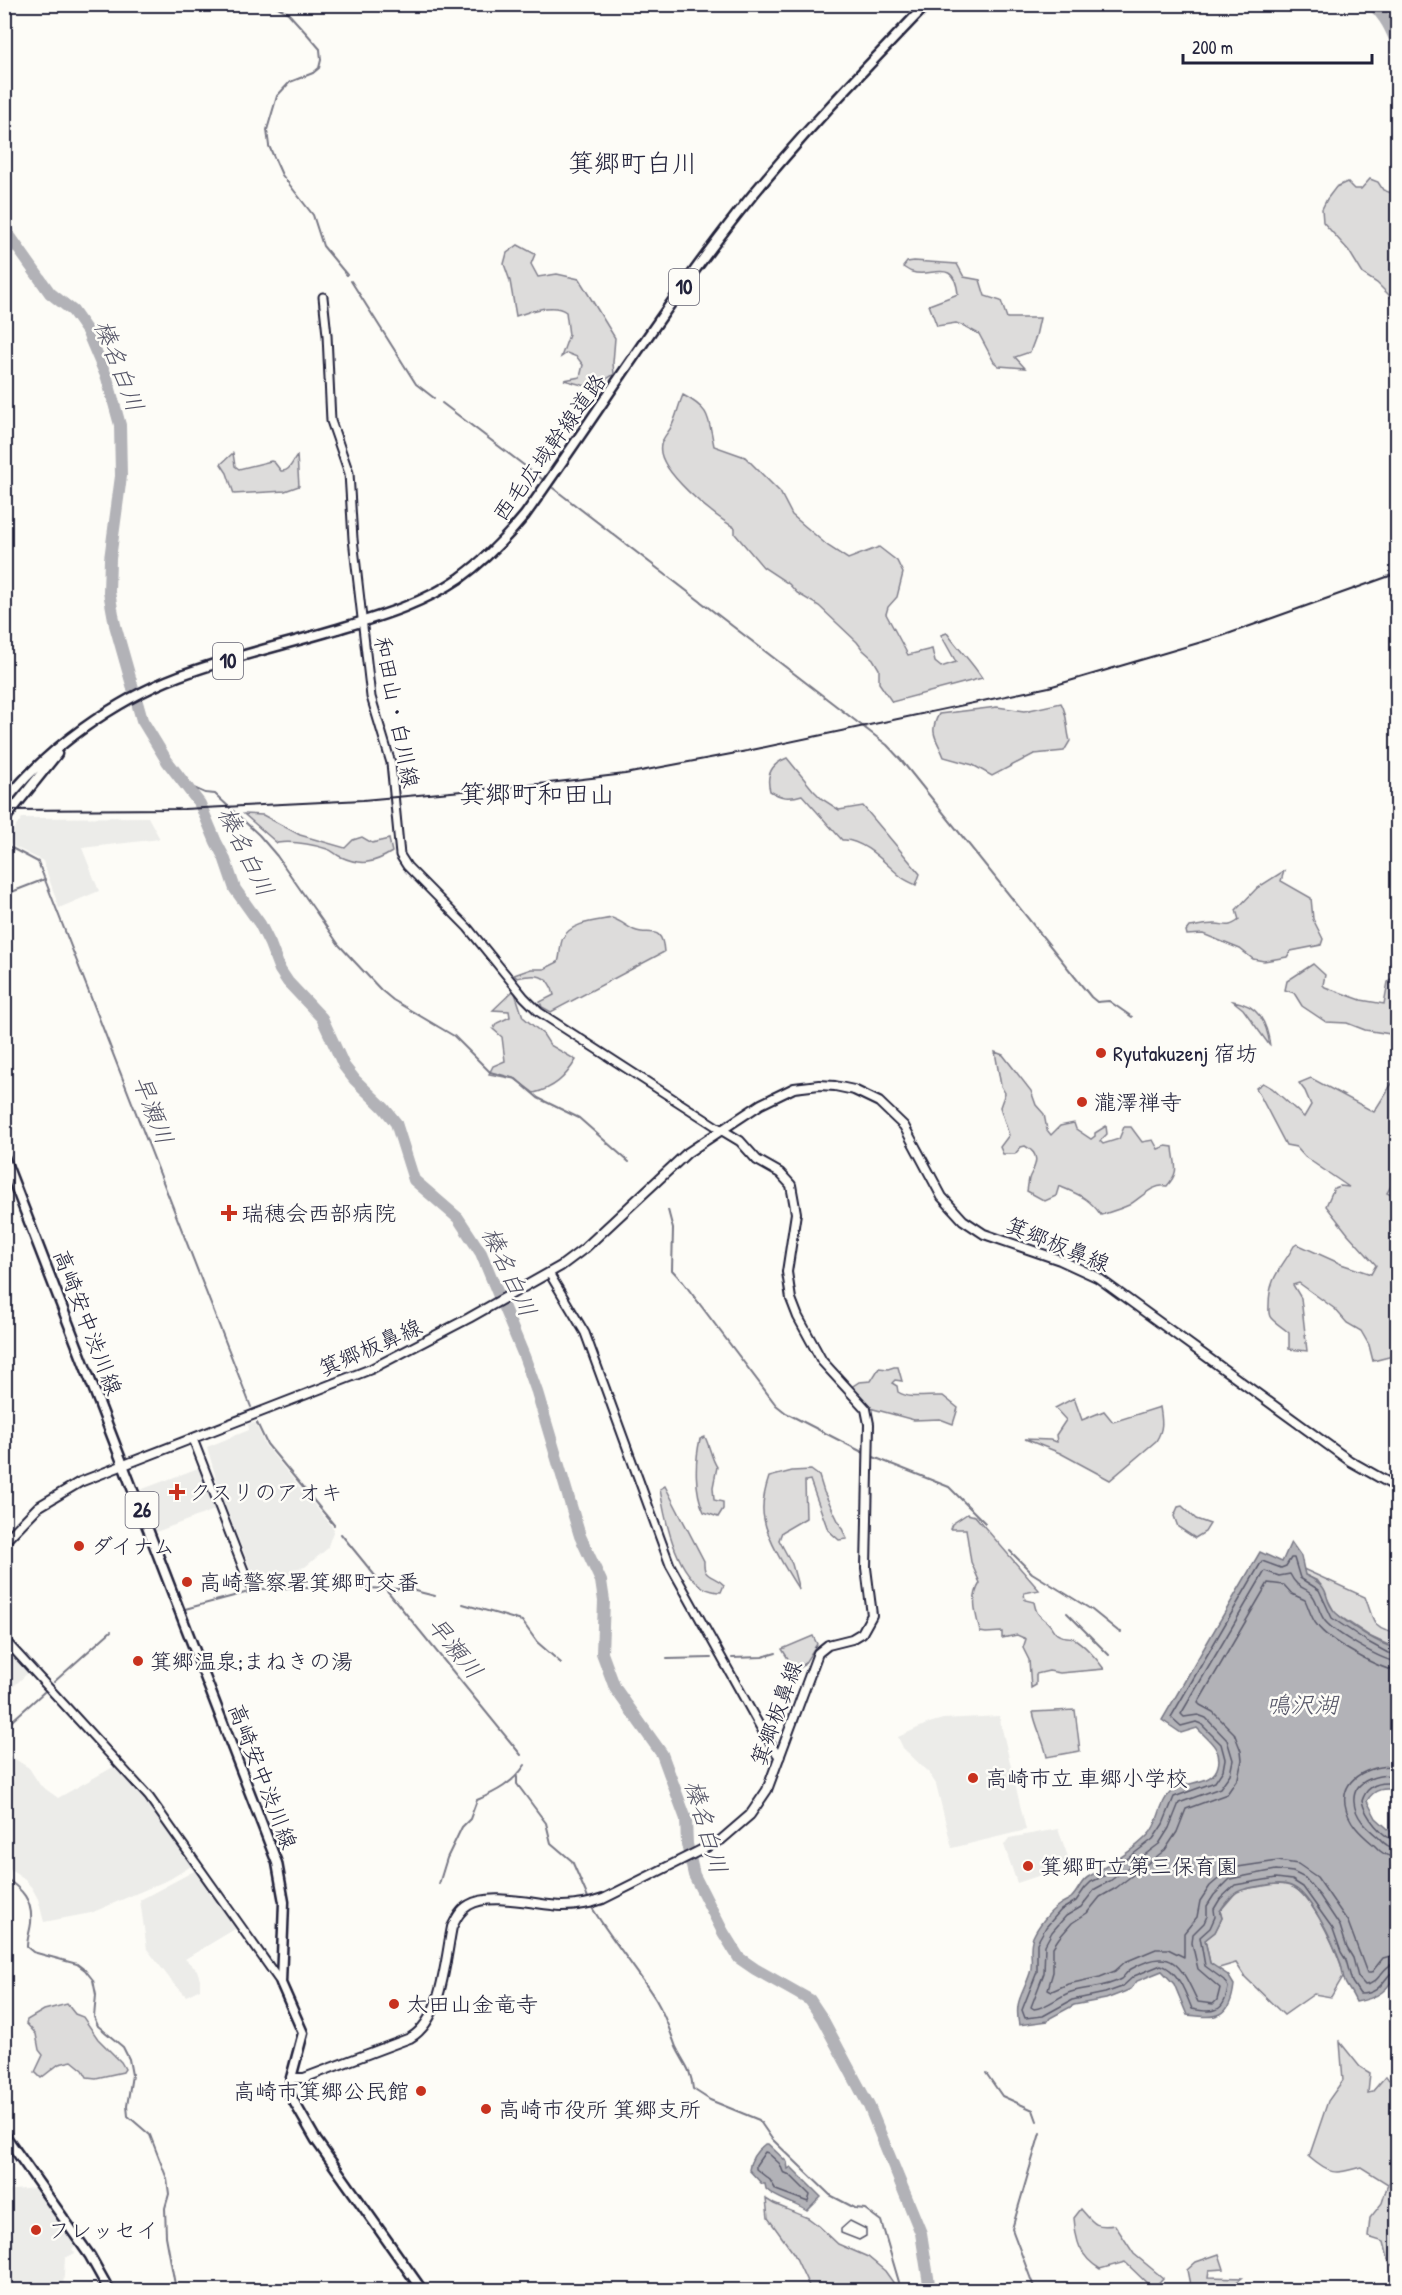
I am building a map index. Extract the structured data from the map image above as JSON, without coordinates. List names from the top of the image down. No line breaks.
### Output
{"streets":{"main road":["10","西毛広域幹線道路","箕郷板鼻線","高崎安中渋川線","26"],"street":["和田山・白川線"]},"crossings":[["西毛広域幹線道路","和田山・白川線"],["和田山・白川線","箕郷板鼻線"],["箕郷板鼻線","高崎安中渋川線"]],"districts":["箕郷町白川","箕郷町和田山"],"water":["榛名白川","早瀬川","鳴沢湖"],"places":{"other":["Ryutakuzenj 宿坊","瀧澤禅寺","ダイナム","高崎警察署箕郷町交番","箕郷温泉;まねきの湯","高崎市立 車郷小学校","箕郷町立第三保育園","太田山金竜寺","高崎市箕郷公民館","高崎市役所 箕郷支所","フレッセイ"],"health":["瑞穂会西部病院","クスリのアオキ"]},"scale_bar":"200 m"}
